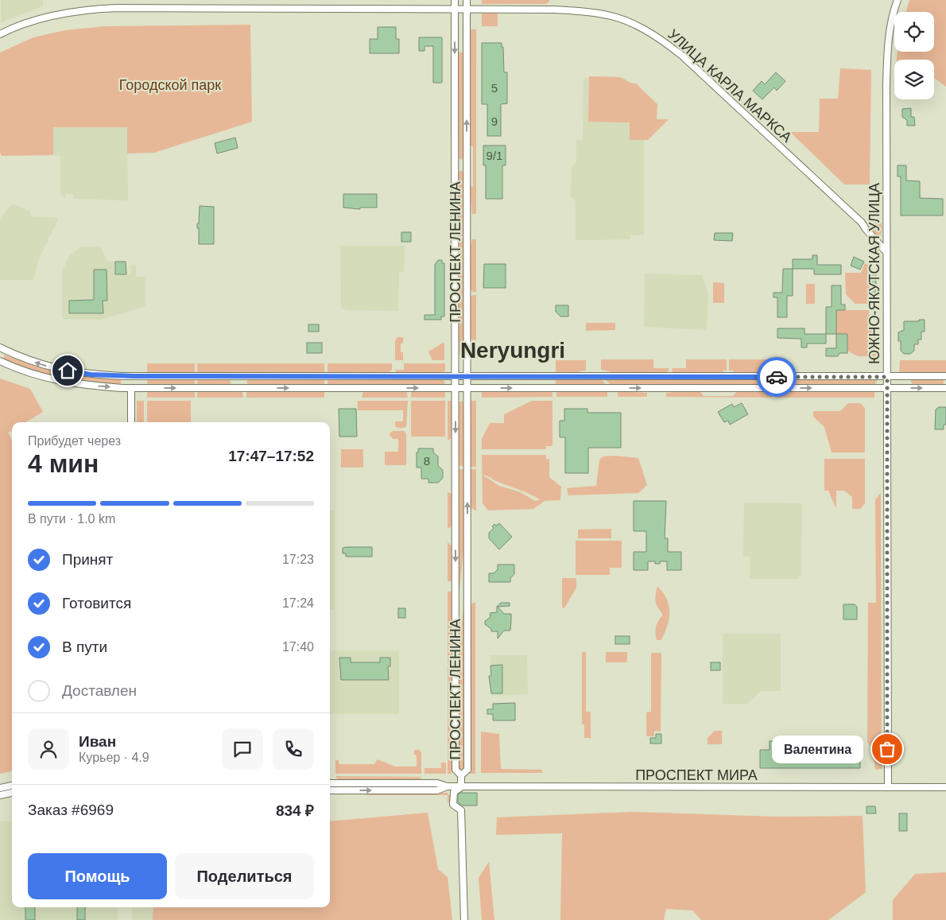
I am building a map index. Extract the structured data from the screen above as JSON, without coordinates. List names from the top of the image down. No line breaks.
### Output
{"streets":{"street":["УЛИЦА КАРЛА МАРКСА","ПРОСПЕКТ ЛЕНИНА","ЮЖНО-ЯКУТСКАЯ УЛИЦА","ПРОСПЕКТ МИРА"]},"crossings":[["УЛИЦА КАРЛА МАРКСА","ПРОСПЕКТ ЛЕНИНА"],["УЛИЦА КАРЛА МАРКСА","ЮЖНО-ЯКУТСКАЯ УЛИЦА"],["ПРОСПЕКТ ЛЕНИНА","ПРОСПЕКТ МИРА"],["ЮЖНО-ЯКУТСКАЯ УЛИЦА","ПРОСПЕКТ МИРА"]],"districts":["Neryungri"],"parks":["Городской парк"],"places":["Валентина"],"house_numbers":["5","9","9/1","8"],"page":{"heading":["4 мин","Прибудет через","17:47–17:52"],"panel":["Иван","Курьер · 4.9","Заказ #6969","834 ₽"],"bar":"В пути · 1.0 km","list":[["Принят","17:23"],["Готовится","17:24"],["В пути","17:40"],"Доставлен"],"bubble":"Валентина","buttons":["Помощь","Поделиться"]}}
